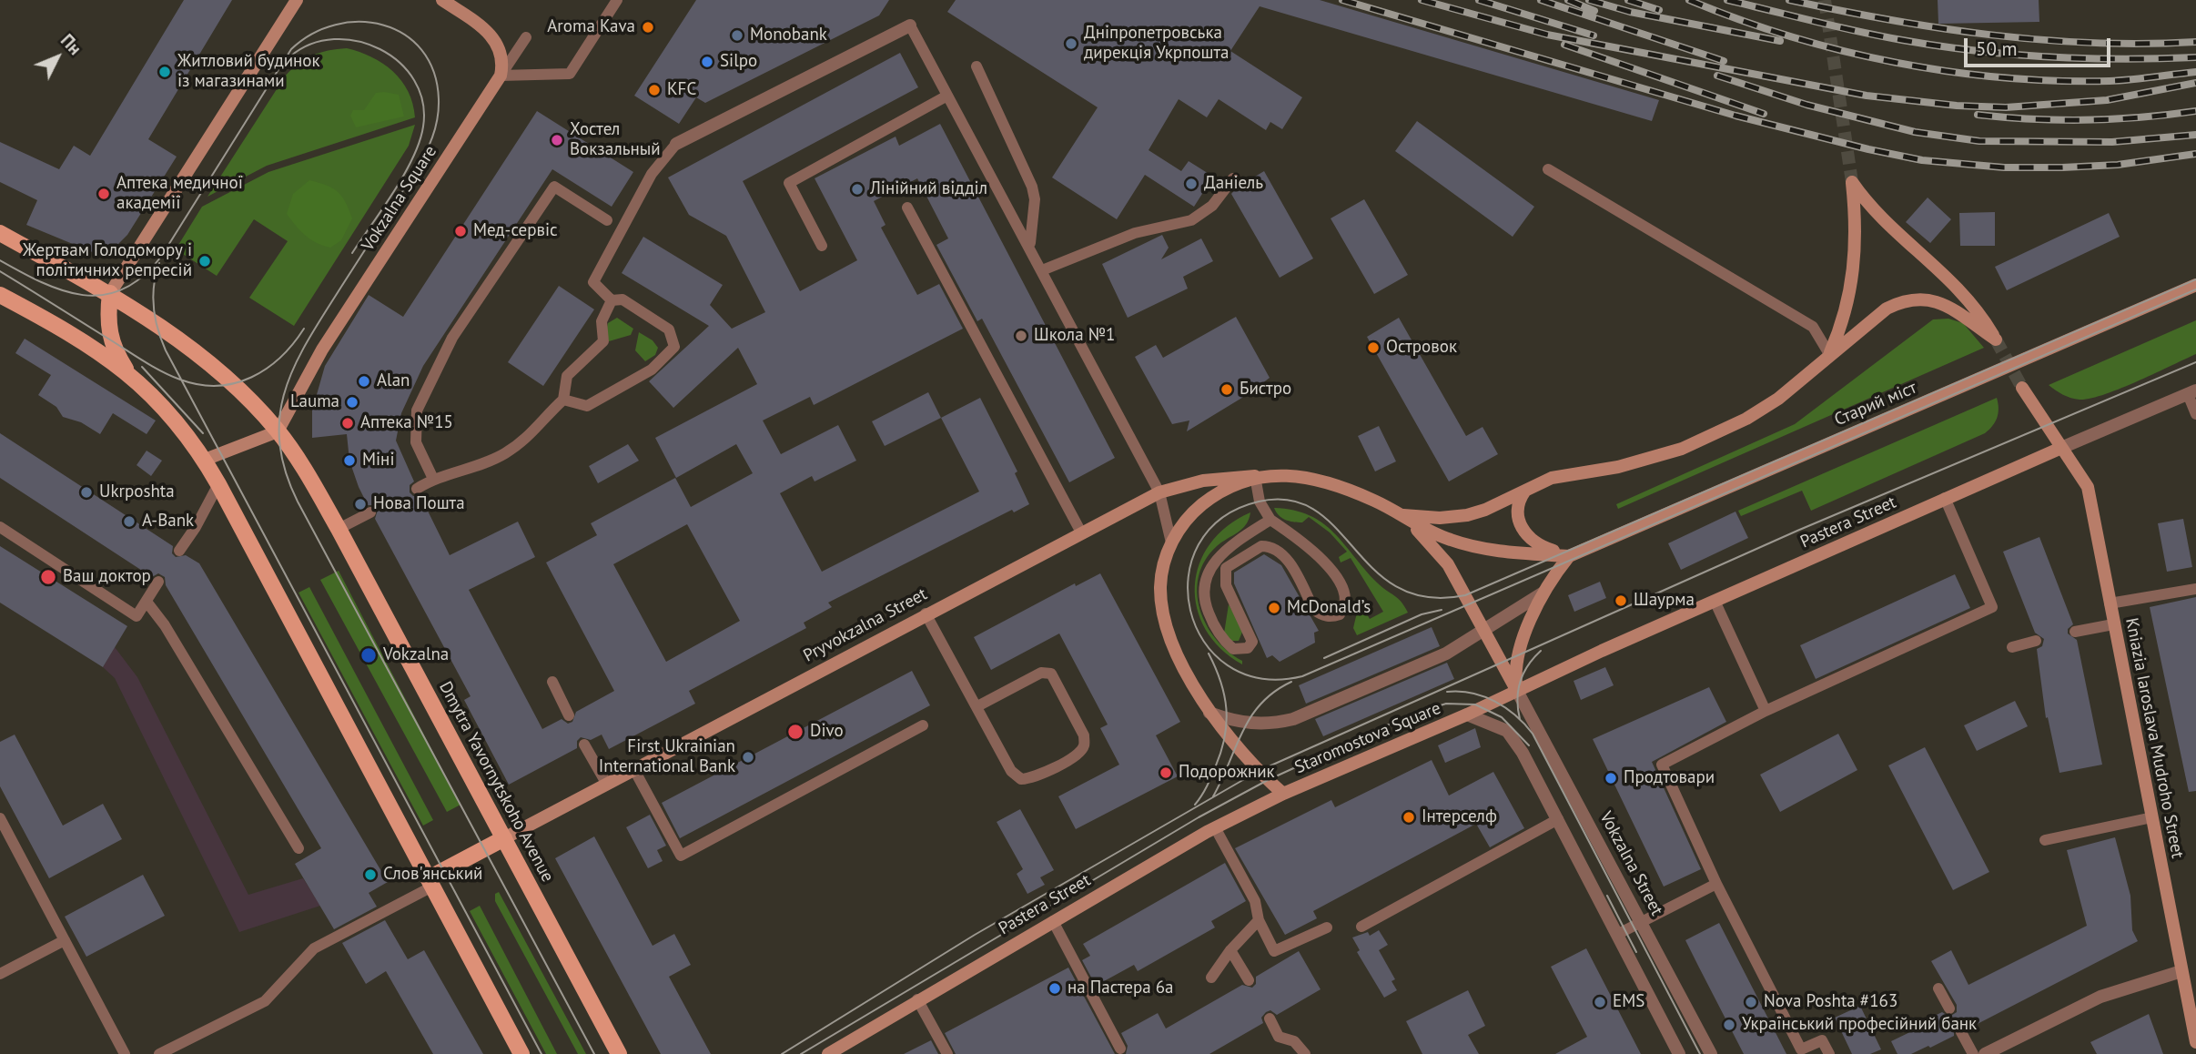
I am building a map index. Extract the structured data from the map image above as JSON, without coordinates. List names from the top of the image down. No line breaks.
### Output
{"streets":{"main road":["Vokzalna Square","Старий міст","Pastera Street","Pryvokzalna Street","Staromostova Square","Kniazia Iaroslava Mudroho Street","Dmytra Yavornytskoho Avenue"],"street":["Vokzalna Street"]},"crossings":[["Vokzalna Square","Dmytra Yavornytskoho Avenue"],["Старий міст","Staromostova Square"],["Pastera Street","Staromostova Square"],["Pastera Street","Kniazia Iaroslava Mudroho Street"],["Pastera Street","Vokzalna Street"],["Pryvokzalna Street","Staromostova Square"],["Pryvokzalna Street","Dmytra Yavornytskoho Avenue"],["Staromostova Square","Vokzalna Street"]],"places":["Aroma Kava","Monobank","Дніпропетровська дирекція Укрпошта","Silpo","Житловий будинок із магазинами","KFC","Хостел Вокзальный","Даніель","Лінійний відділ","Аптека медичної академії","Мед-сервіс","Жертвам Голодомору і політичних репресій","Школа №1","Островок","Alan","Бистро","Lauma","Аптека №15","Міні","Ukrposhta","Нова Пошта","A-Bank","Ваш доктор","Шаурма","McDonald’s","Vokzalna","Divo","First Ukrainian International Bank","Подорожник","Продтовари","Інтерселф","Слов'янський","на Пастера 6а","EMS","Nova Poshta #163","Український професійний банк"],"scale_bar":"50 m","north":"top right"}
